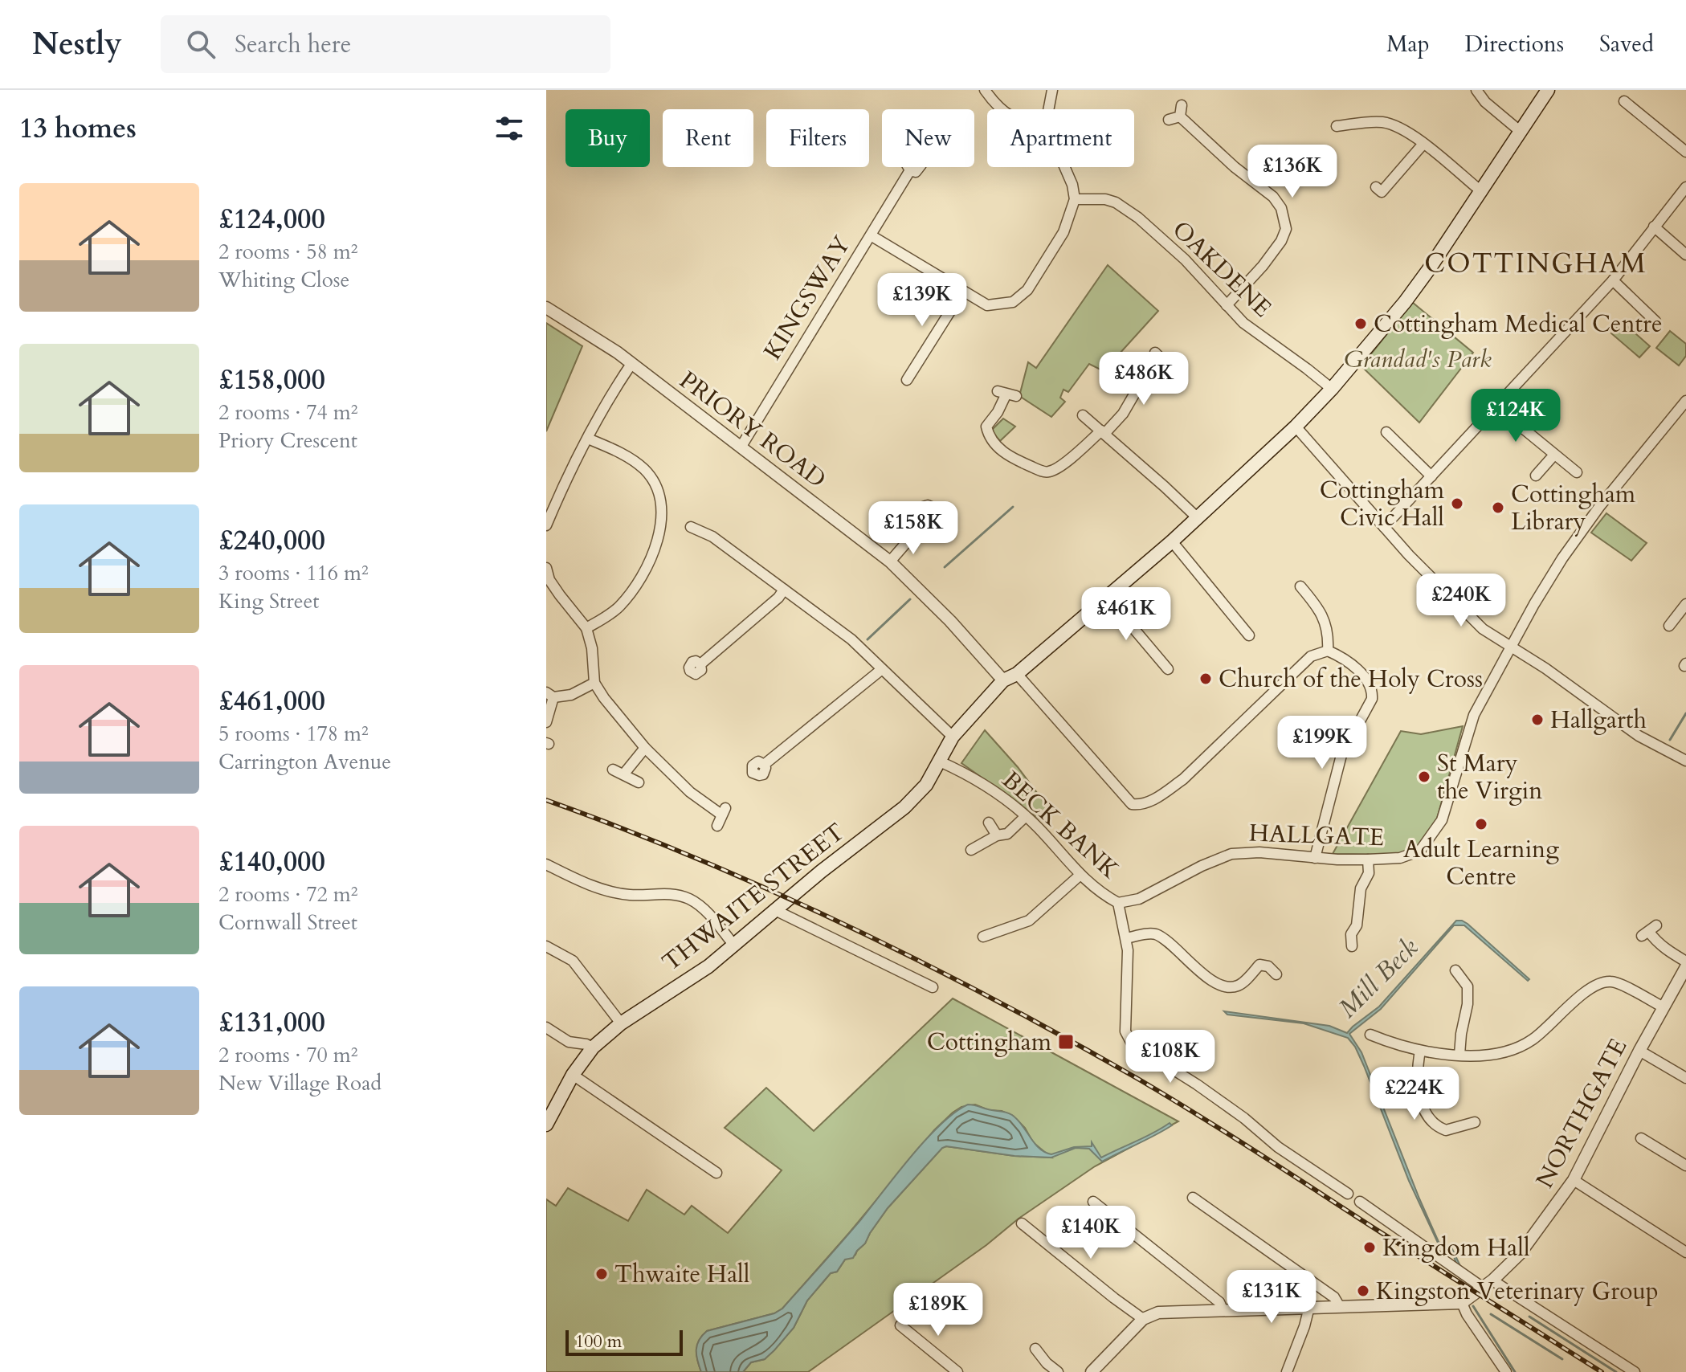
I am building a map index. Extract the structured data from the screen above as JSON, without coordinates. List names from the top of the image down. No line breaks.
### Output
{"streets":{"main road":["THWAITE STREET"],"street":["OAKDENE","KINGSWAY","PRIORY ROAD","BECK BANK","HALLGATE","NORTHGATE"]},"crossings":[["KINGSWAY","PRIORY ROAD"],["PRIORY ROAD","THWAITE STREET"],["BECK BANK","HALLGATE"],["BECK BANK","THWAITE STREET"]],"districts":["COTTINGHAM"],"water":["Mill Beck"],"parks":["Grandad's Park"],"places":{"other":["Cottingham Medical Centre","Cottingham Civic Hall","Cottingham Library","Church of the Holy Cross","Hallgarth","St Mary the Virgin","Adult Learning Centre","Kingdom Hall","Thwaite Hall","Kingston Veterinary Group"],"transit":["Cottingham"]},"scale_bar":"100 m","page":{"header":"Nestly","search":"Search here","nav":["Map","Directions","Saved"],"heading":"13 homes","chip":["Buy","Rent","Filters","New","Apartment"],"price":["£136K","£139K","£486K","£124K","£158K","£240K","£461K","£199K","£108K","£224K","£140K","£131K","£189K"],"list":[{"name":"£124,000","note":"2 rooms · 58 m² · Whiting Close"},{"name":"£158,000","note":"2 rooms · 74 m² · Priory Crescent"},{"name":"£240,000","note":"3 rooms · 116 m² · King Street"},{"name":"£461,000","note":"5 rooms · 178 m² · Carrington Avenue"},{"name":"£140,000","note":"2 rooms · 72 m² · Cornwall Street"},{"name":"£131,000","note":"2 rooms · 70 m² · New Village Road"}],"scale":"100 m"}}
